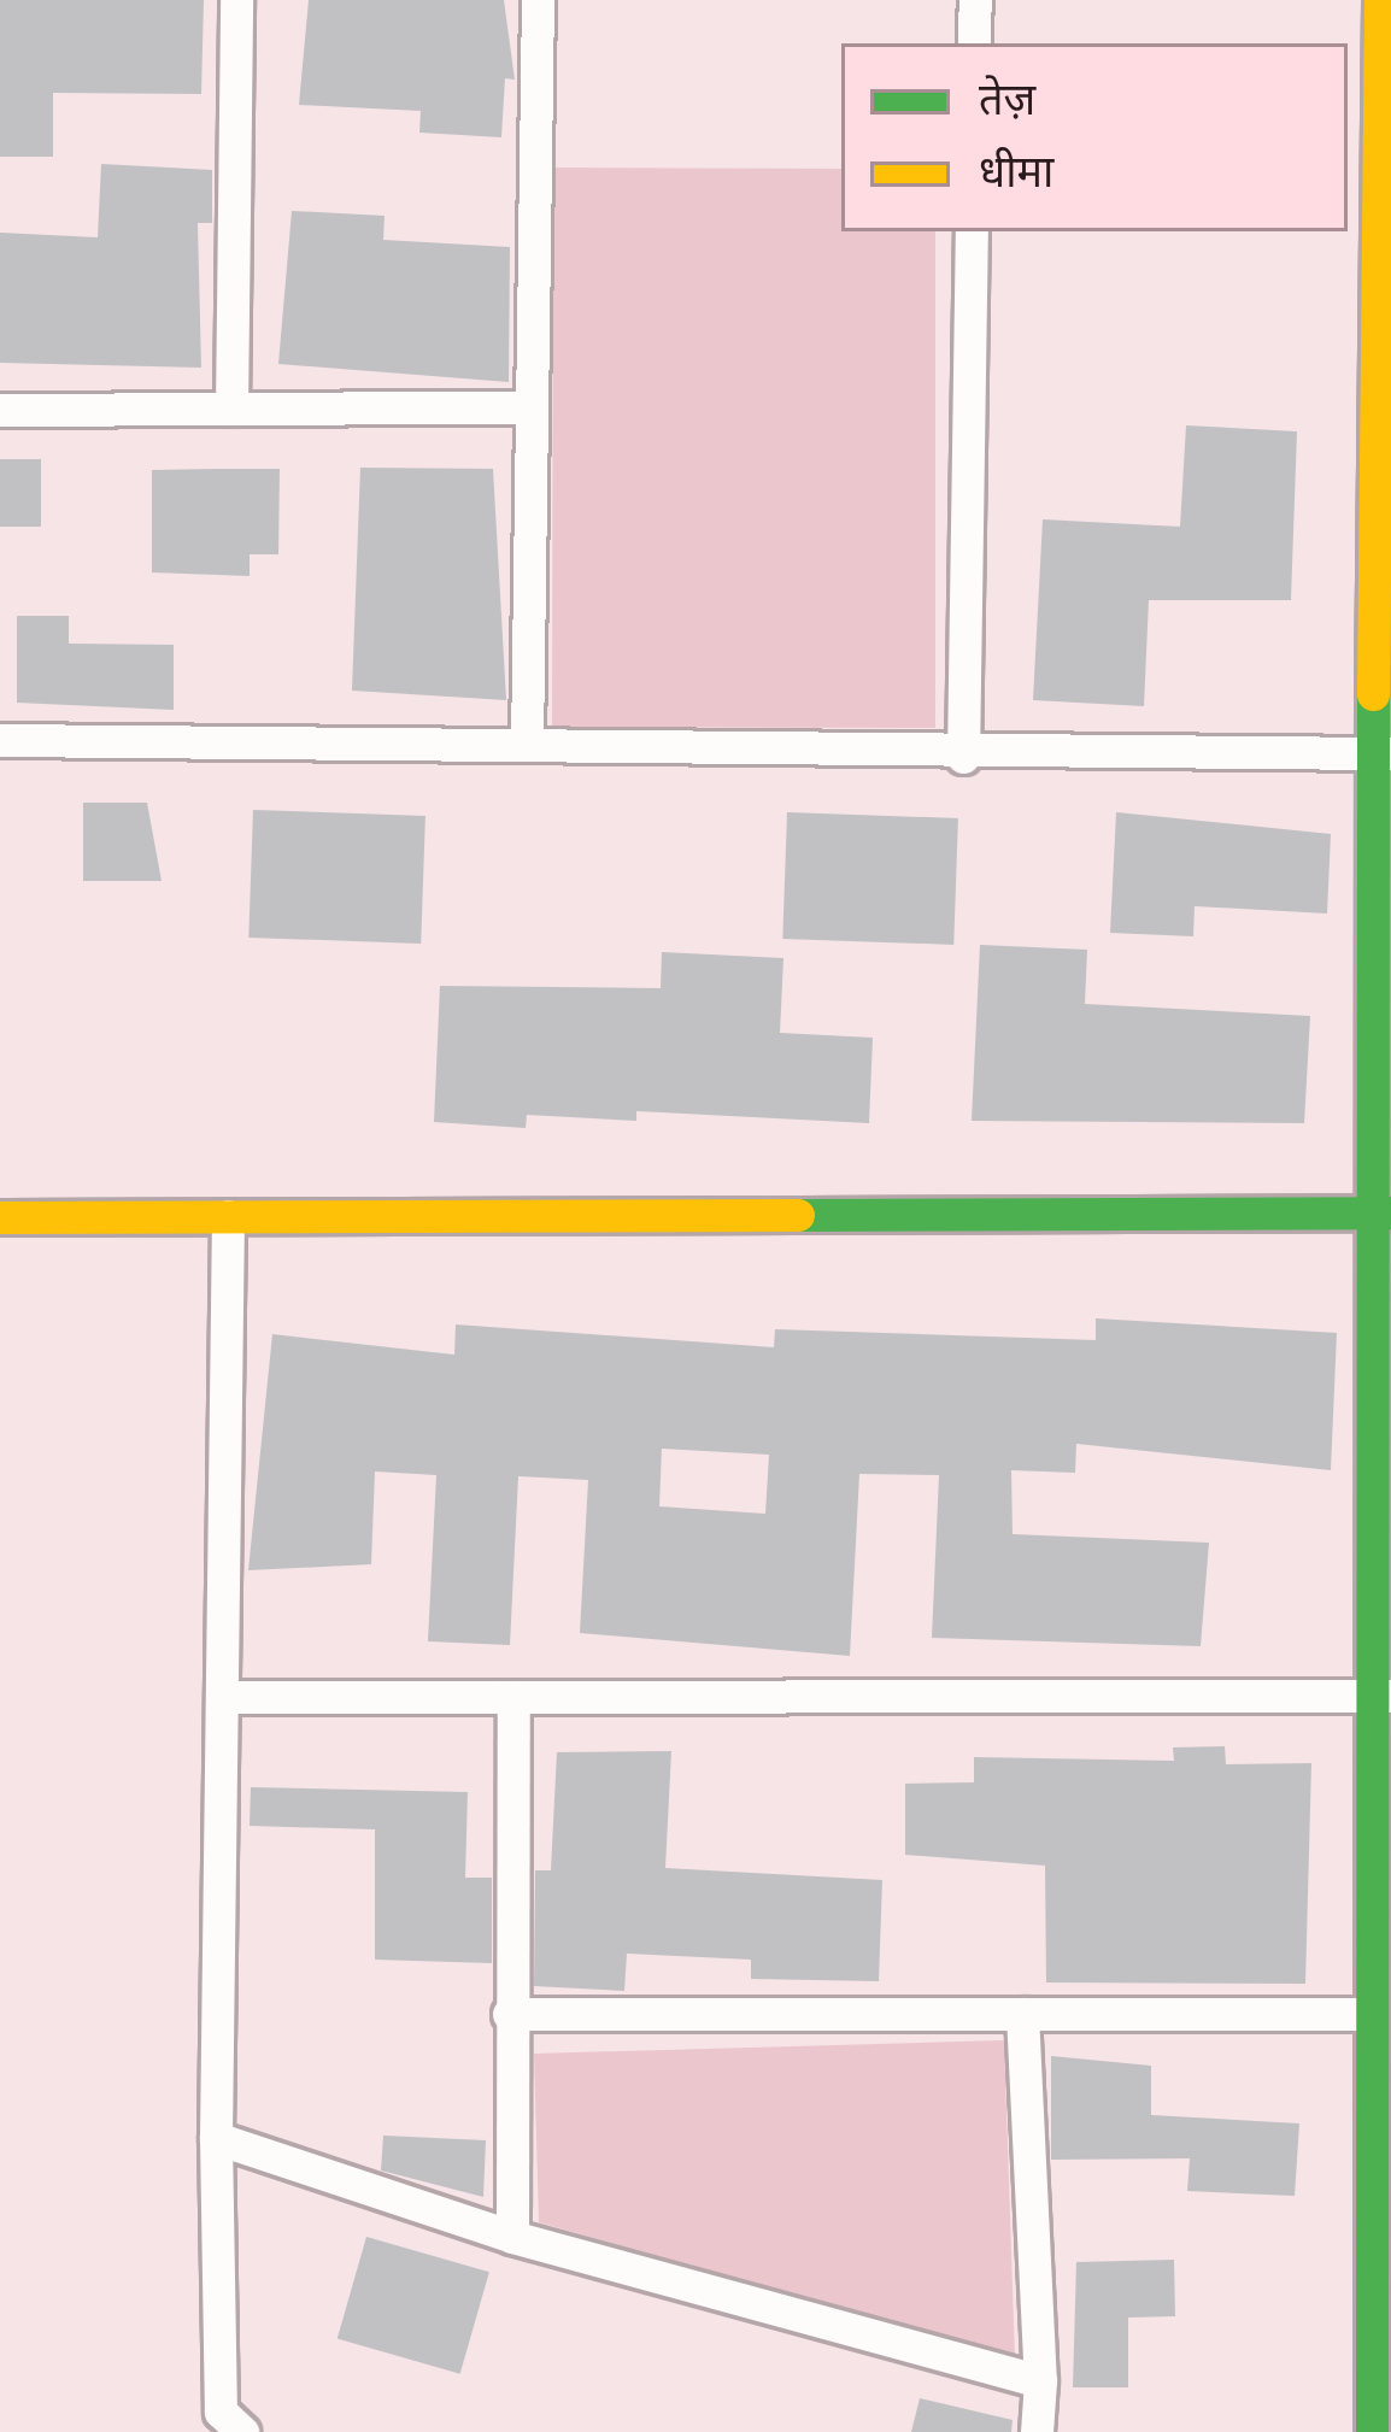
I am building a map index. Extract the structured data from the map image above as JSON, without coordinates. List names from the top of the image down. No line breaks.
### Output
{"legend":["तेज़","धीमा"]}
